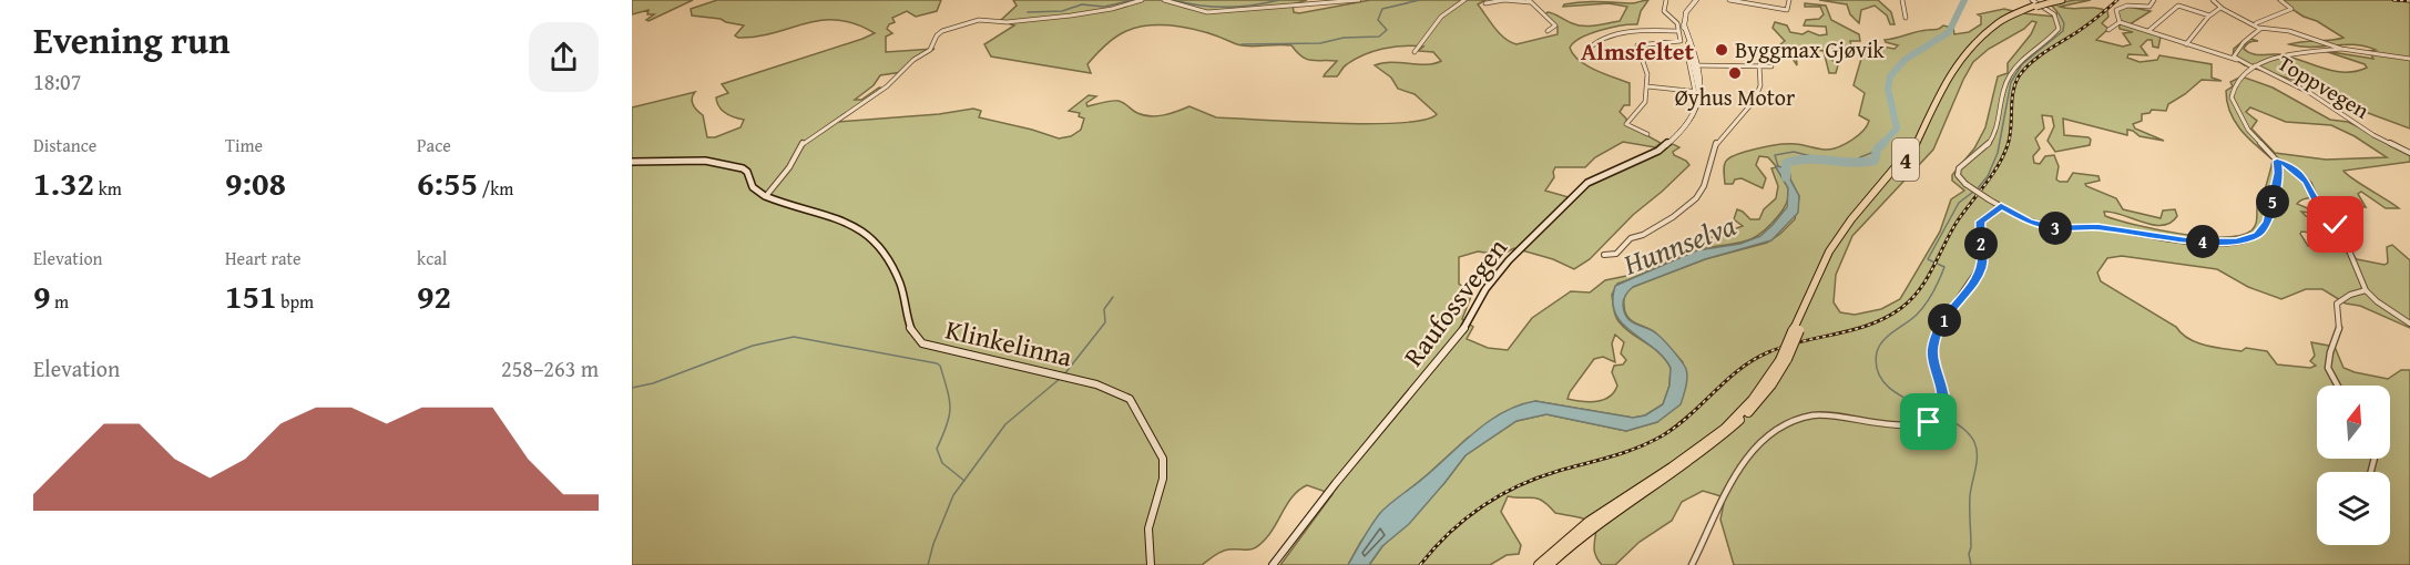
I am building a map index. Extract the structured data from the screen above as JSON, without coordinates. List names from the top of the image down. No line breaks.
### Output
{"streets":{"highway":["4"],"main road":["Raufossvegen","Klinkelinna"],"street":["Toppvegen"]},"districts":["Almsfeltet"],"water":["Hunnselva"],"places":["Byggmax Gjøvik","Øyhus Motor"],"north":"top","page":{"heading":["Evening run","18:07"],"stats":[["Distance","1.32 km"],["Time","9:08"],["Pace","6:55 /km"],["Elevation","9 m"],["Heart rate","151 bpm"],["kcal","92"]],"pins":["5","3","4","2","1"],"chart":["Elevation","258–263 m"]}}
